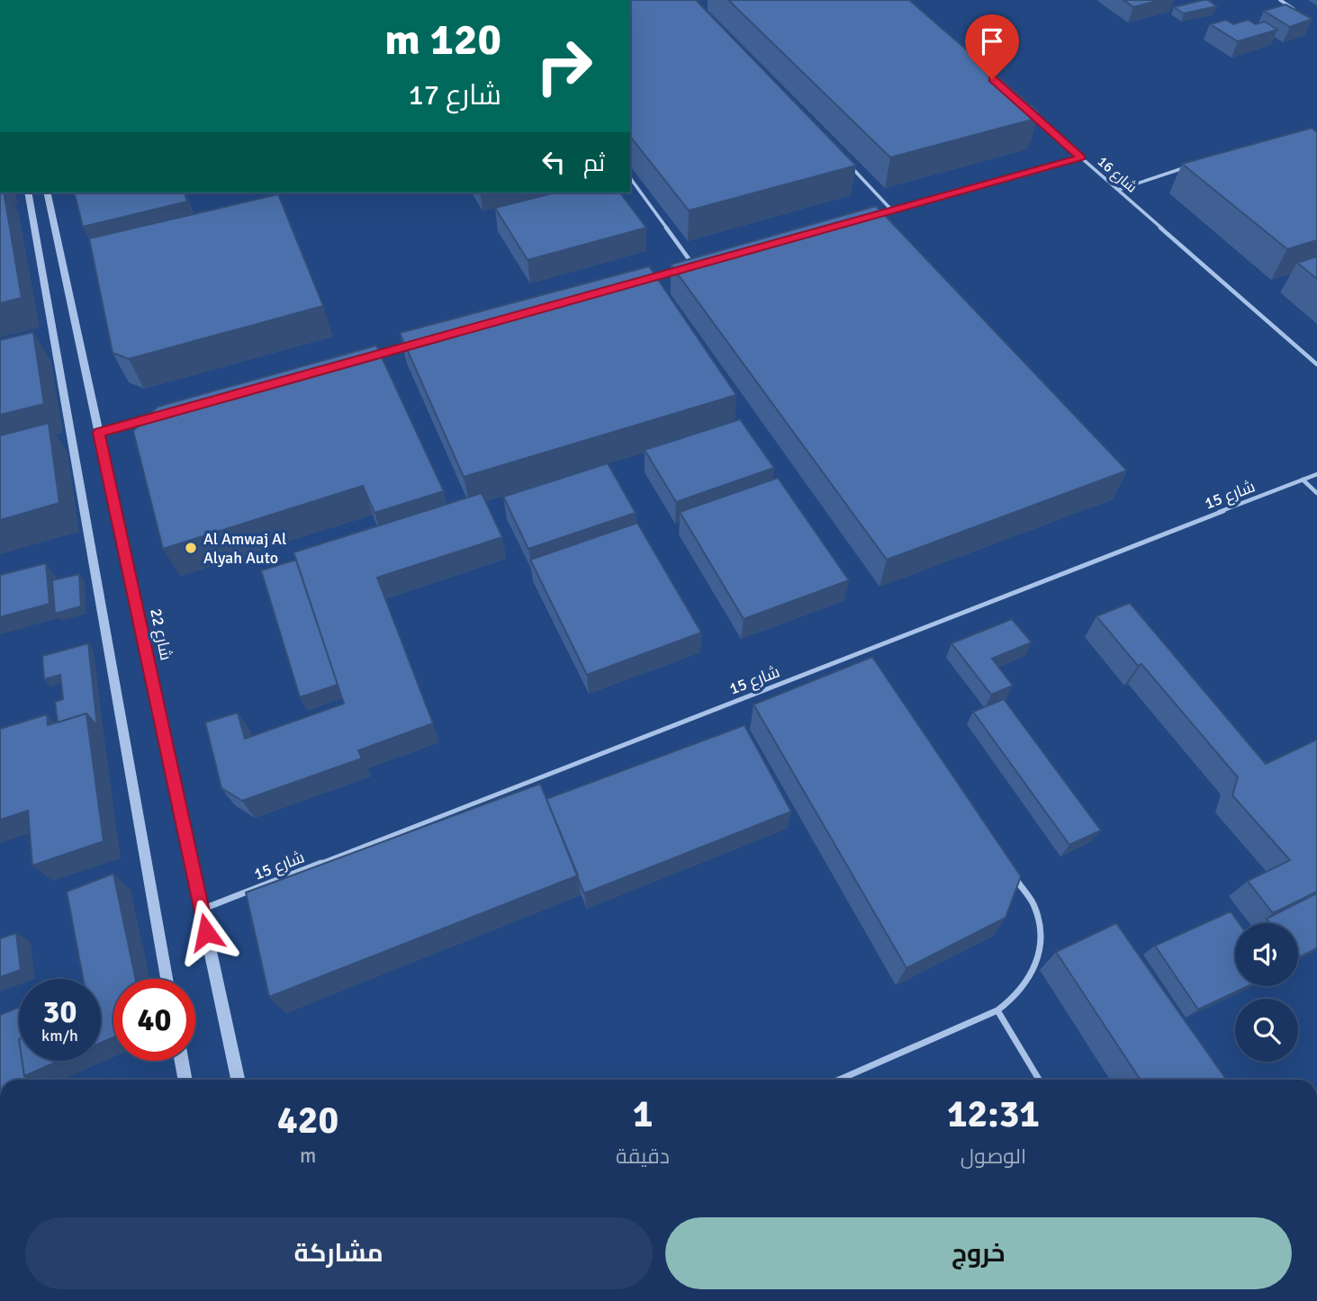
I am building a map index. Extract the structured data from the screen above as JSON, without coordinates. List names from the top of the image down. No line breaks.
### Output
{"streets":{"street":["شارع 22"],"lane":["شارع 16","شارع 15"]},"crossings":[["شارع 15","شارع 22"]],"places":["Al Amwaj Al Alyah Auto"],"page":{"turn":["120 m","شارع 17"],"then":"ثم","speed":"30 km/h","limit":"40","eta":["12:31","الوصول","1","دقيقة","420","m"],"buttons":["خروج","مشاركة"]}}
